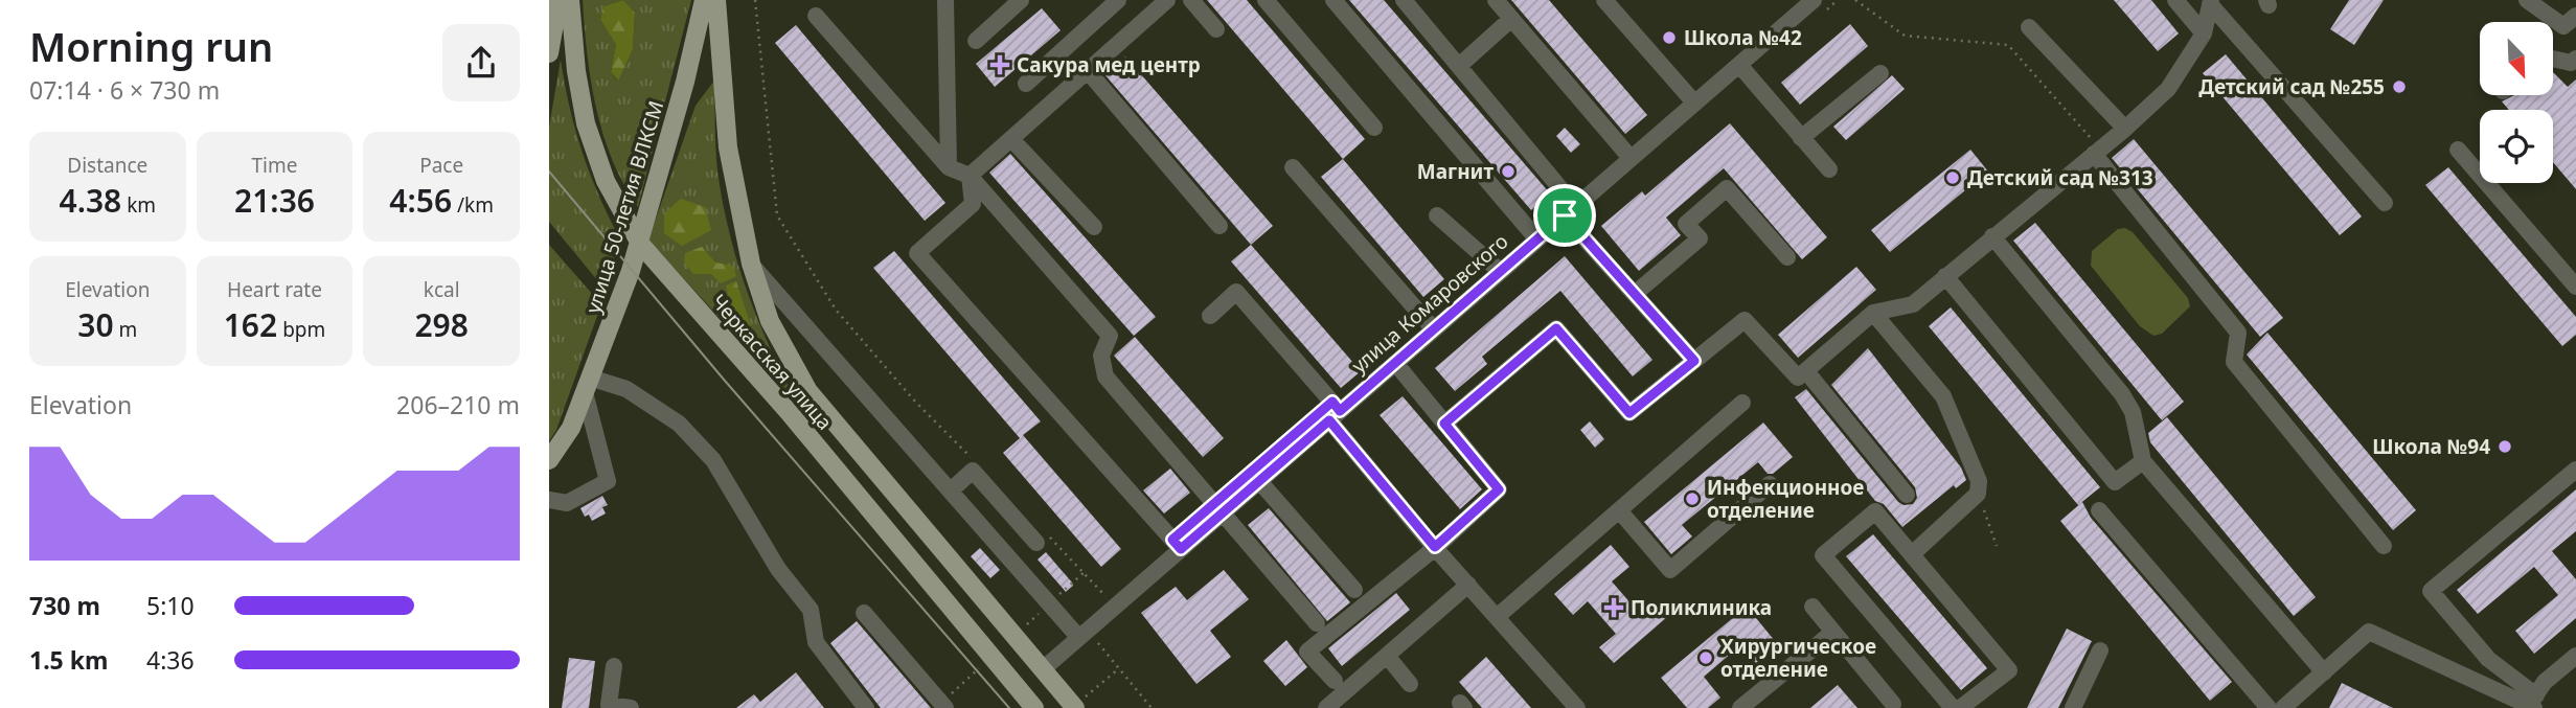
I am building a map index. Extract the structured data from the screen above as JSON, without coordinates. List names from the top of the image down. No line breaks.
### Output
{"streets":{"main road":["улица 50-летия ВЛКСМ","Черкасская улица"],"street":["улица Комаровского"]},"crossings":[["улица 50-летия ВЛКСМ","Черкасская улица"],["улица Комаровского","Черкасская улица"]],"places":{"other":["Школа №42","Детский сад №255","Магнит","Детский сад №313","Школа №94","Инфекционное отделение","Хирургическое отделение"],"health":["Сакура мед центр","Поликлиника"]},"north":"bottom right","page":{"heading":["Morning run","07:14 · 6 × 730 m"],"stats":[["Distance","4.38 km"],["Time","21:36"],["Pace","4:56 /km"],["Elevation","30 m"],["Heart rate","162 bpm"],["kcal","298"]],"chart":["Elevation","206–210 m"],"list":[{"name":"730 m","note":"5:10"},{"name":"1.5 km","note":"4:36"}]}}
